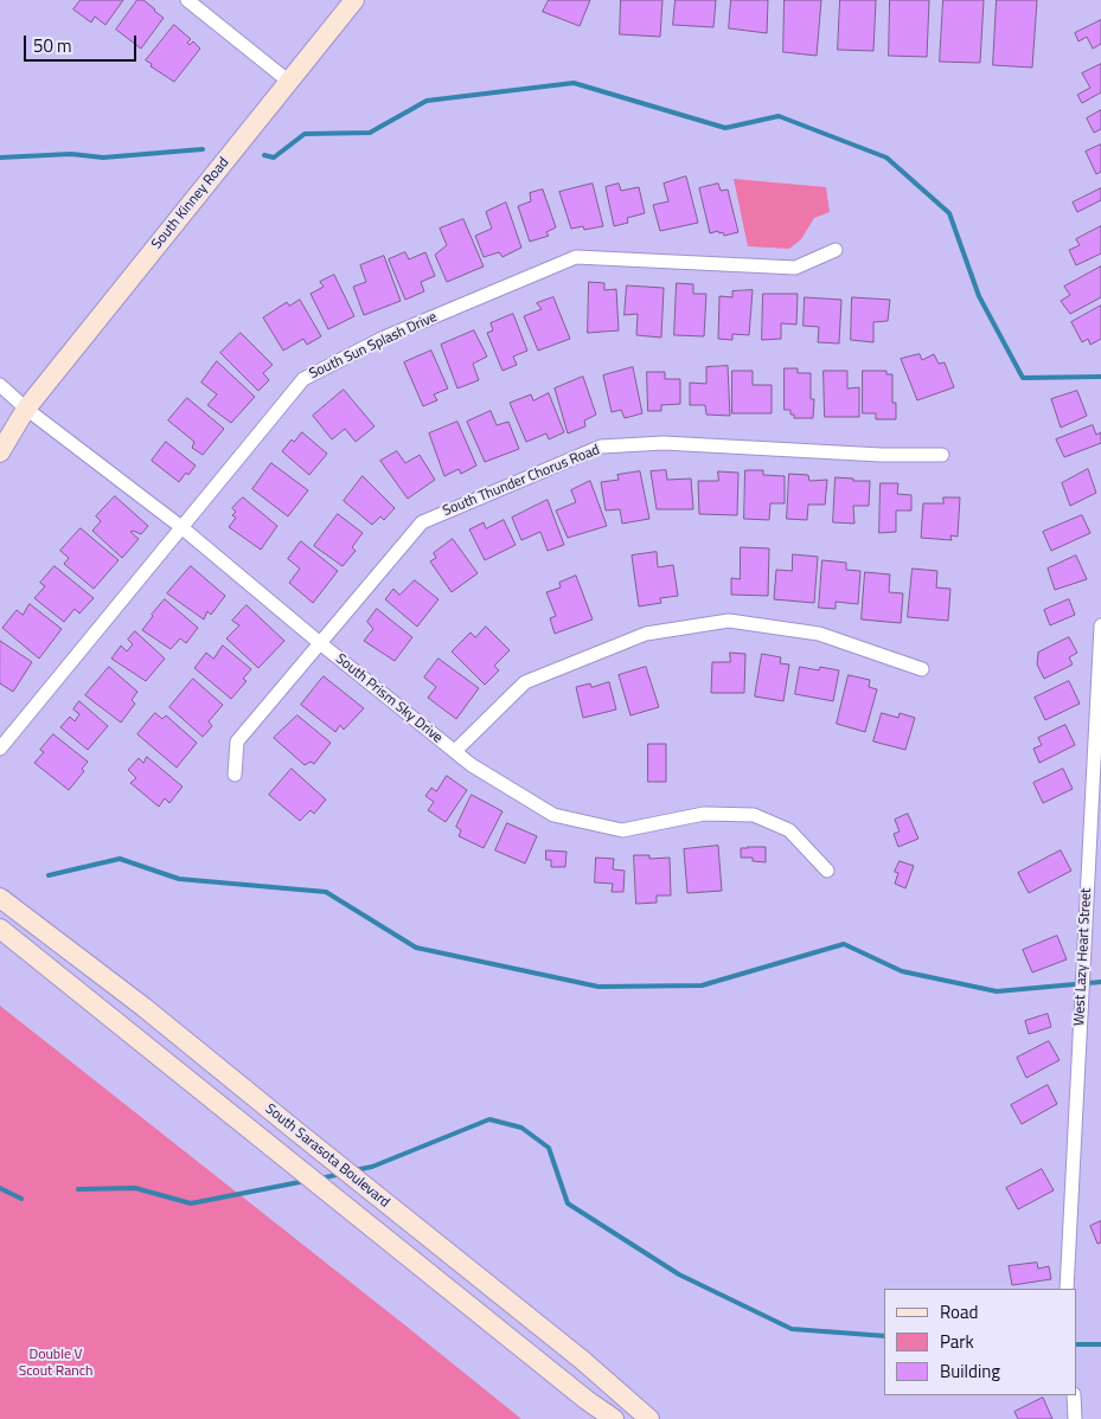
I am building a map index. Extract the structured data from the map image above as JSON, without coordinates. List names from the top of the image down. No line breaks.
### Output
{"streets":{"street":["South Kinney Road","South Sun Splash Drive","South Thunder Chorus Road","South Prism Sky Drive","West Lazy Heart Street","South Sarasota Boulevard"]},"crossings":[["South Kinney Road","South Prism Sky Drive"],["South Sun Splash Drive","South Prism Sky Drive"],["South Thunder Chorus Road","South Prism Sky Drive"]],"parks":["Double V Scout Ranch"],"legend":["Road","Park","Building"],"scale_bar":"50 m"}
